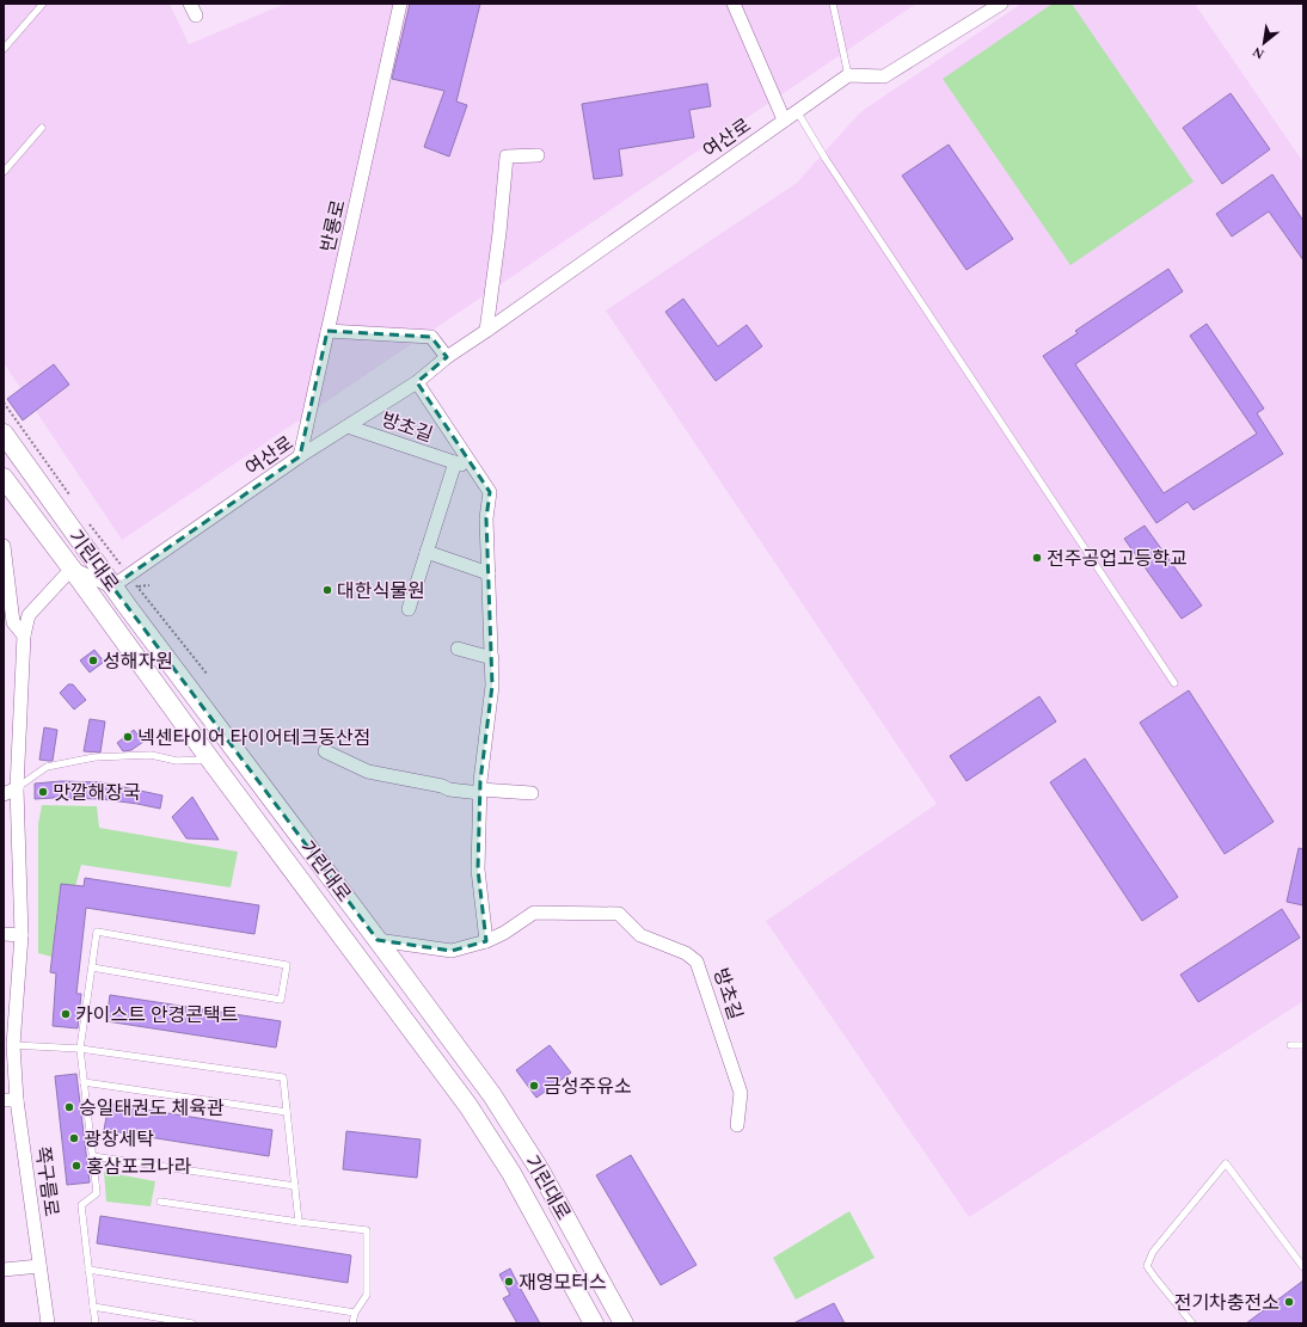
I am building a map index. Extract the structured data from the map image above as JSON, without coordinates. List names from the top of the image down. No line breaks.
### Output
{"streets":{"street":["여산로","반룡로","방초길","기린대로","쪽구름로"]},"crossings":[["여산로","반룡로"],["여산로","방초길"],["여산로","기린대로"],["방초길","기린대로"],["기린대로","쪽구름로"]],"places":["전주공업고등학교","대한식물원","성해자원","넥센타이어 타이어테크동산점","맛깔해장국","카이스트 안경콘택트","금성주유소","승일태권도 체육관","광창세탁","홍삼포크나라","재영모터스","전기차충전소"],"north":"bottom left"}
